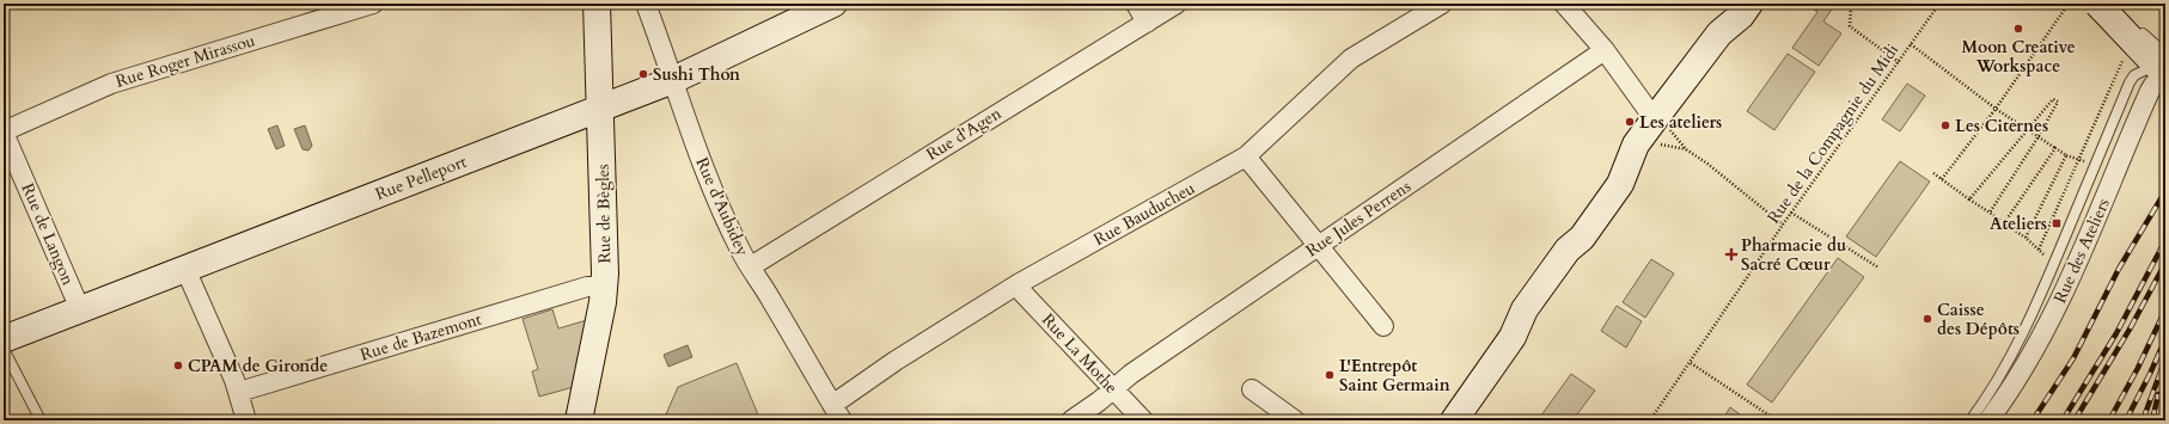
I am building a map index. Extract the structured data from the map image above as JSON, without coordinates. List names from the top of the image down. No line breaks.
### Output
{"streets":{"street":["Rue Roger Mirassou","Rue d'Agen","Rue Pelleport","Rue d'Aubidey","Rue de Bègles","Rue Bauducheu","Rue Jules Perrens","Rue de Langon","Rue des Ateliers","Rue de Bazemont","Rue La Mothe"],"path":["Rue de la Compagnie du Midi"]},"crossings":[["Rue Roger Mirassou","Rue de Langon"],["Rue d'Agen","Rue d'Aubidey"],["Rue Pelleport","Rue d'Aubidey"],["Rue Pelleport","Rue de Bègles"],["Rue Pelleport","Rue de Langon"],["Rue d'Aubidey","Rue Bauducheu"],["Rue de Bègles","Rue de Bazemont"],["Rue Bauducheu","Rue La Mothe"],["Rue Jules Perrens","Rue La Mothe"]],"places":{"other":["Moon Creative Workspace","Sushi Thon","Les ateliers","Les Citernes","Caisse des Dépôts","CPAM de Gironde","L'Entrepôt Saint Germain"],"transit":["Ateliers"],"health":["Pharmacie du Sacré Cœur"]}}
